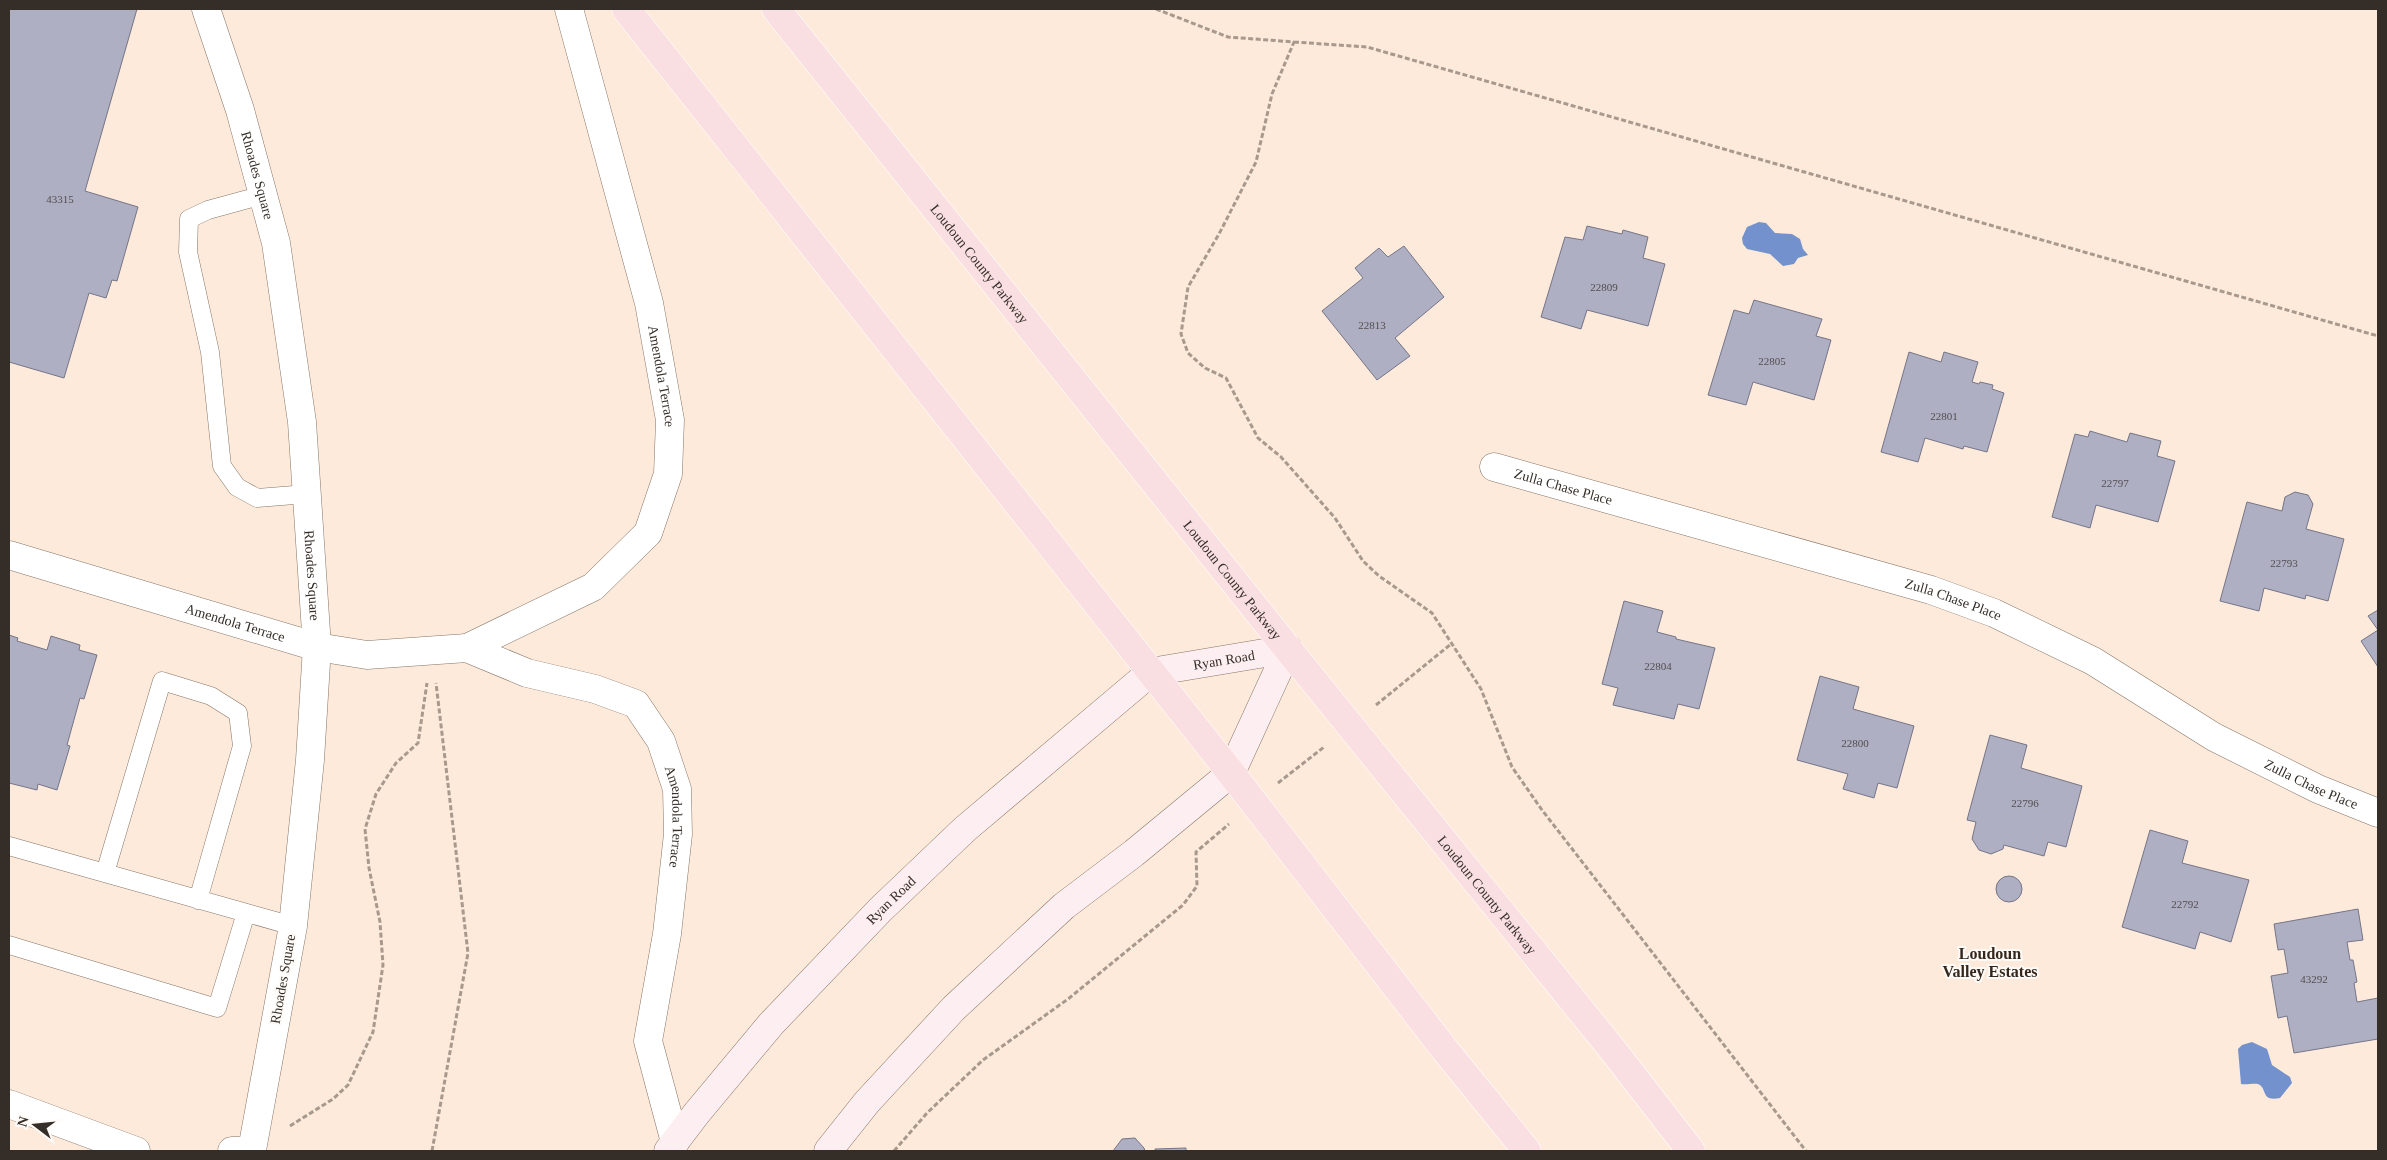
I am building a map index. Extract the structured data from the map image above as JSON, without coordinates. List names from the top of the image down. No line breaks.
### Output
{"streets":{"main road":["Loudoun County Parkway","Ryan Road"],"street":["Rhoades Square","Amendola Terrace","Zulla Chase Place"]},"crossings":[["Rhoades Square","Amendola Terrace"],["Loudoun County Parkway","Ryan Road"],["Amendola Terrace","Ryan Road"]],"districts":["Loudoun Valley Estates"],"house_numbers":["43315","22809","22813","22805","22801","22797","22793","22804","22800","22796","22792","43292"],"north":"left"}
